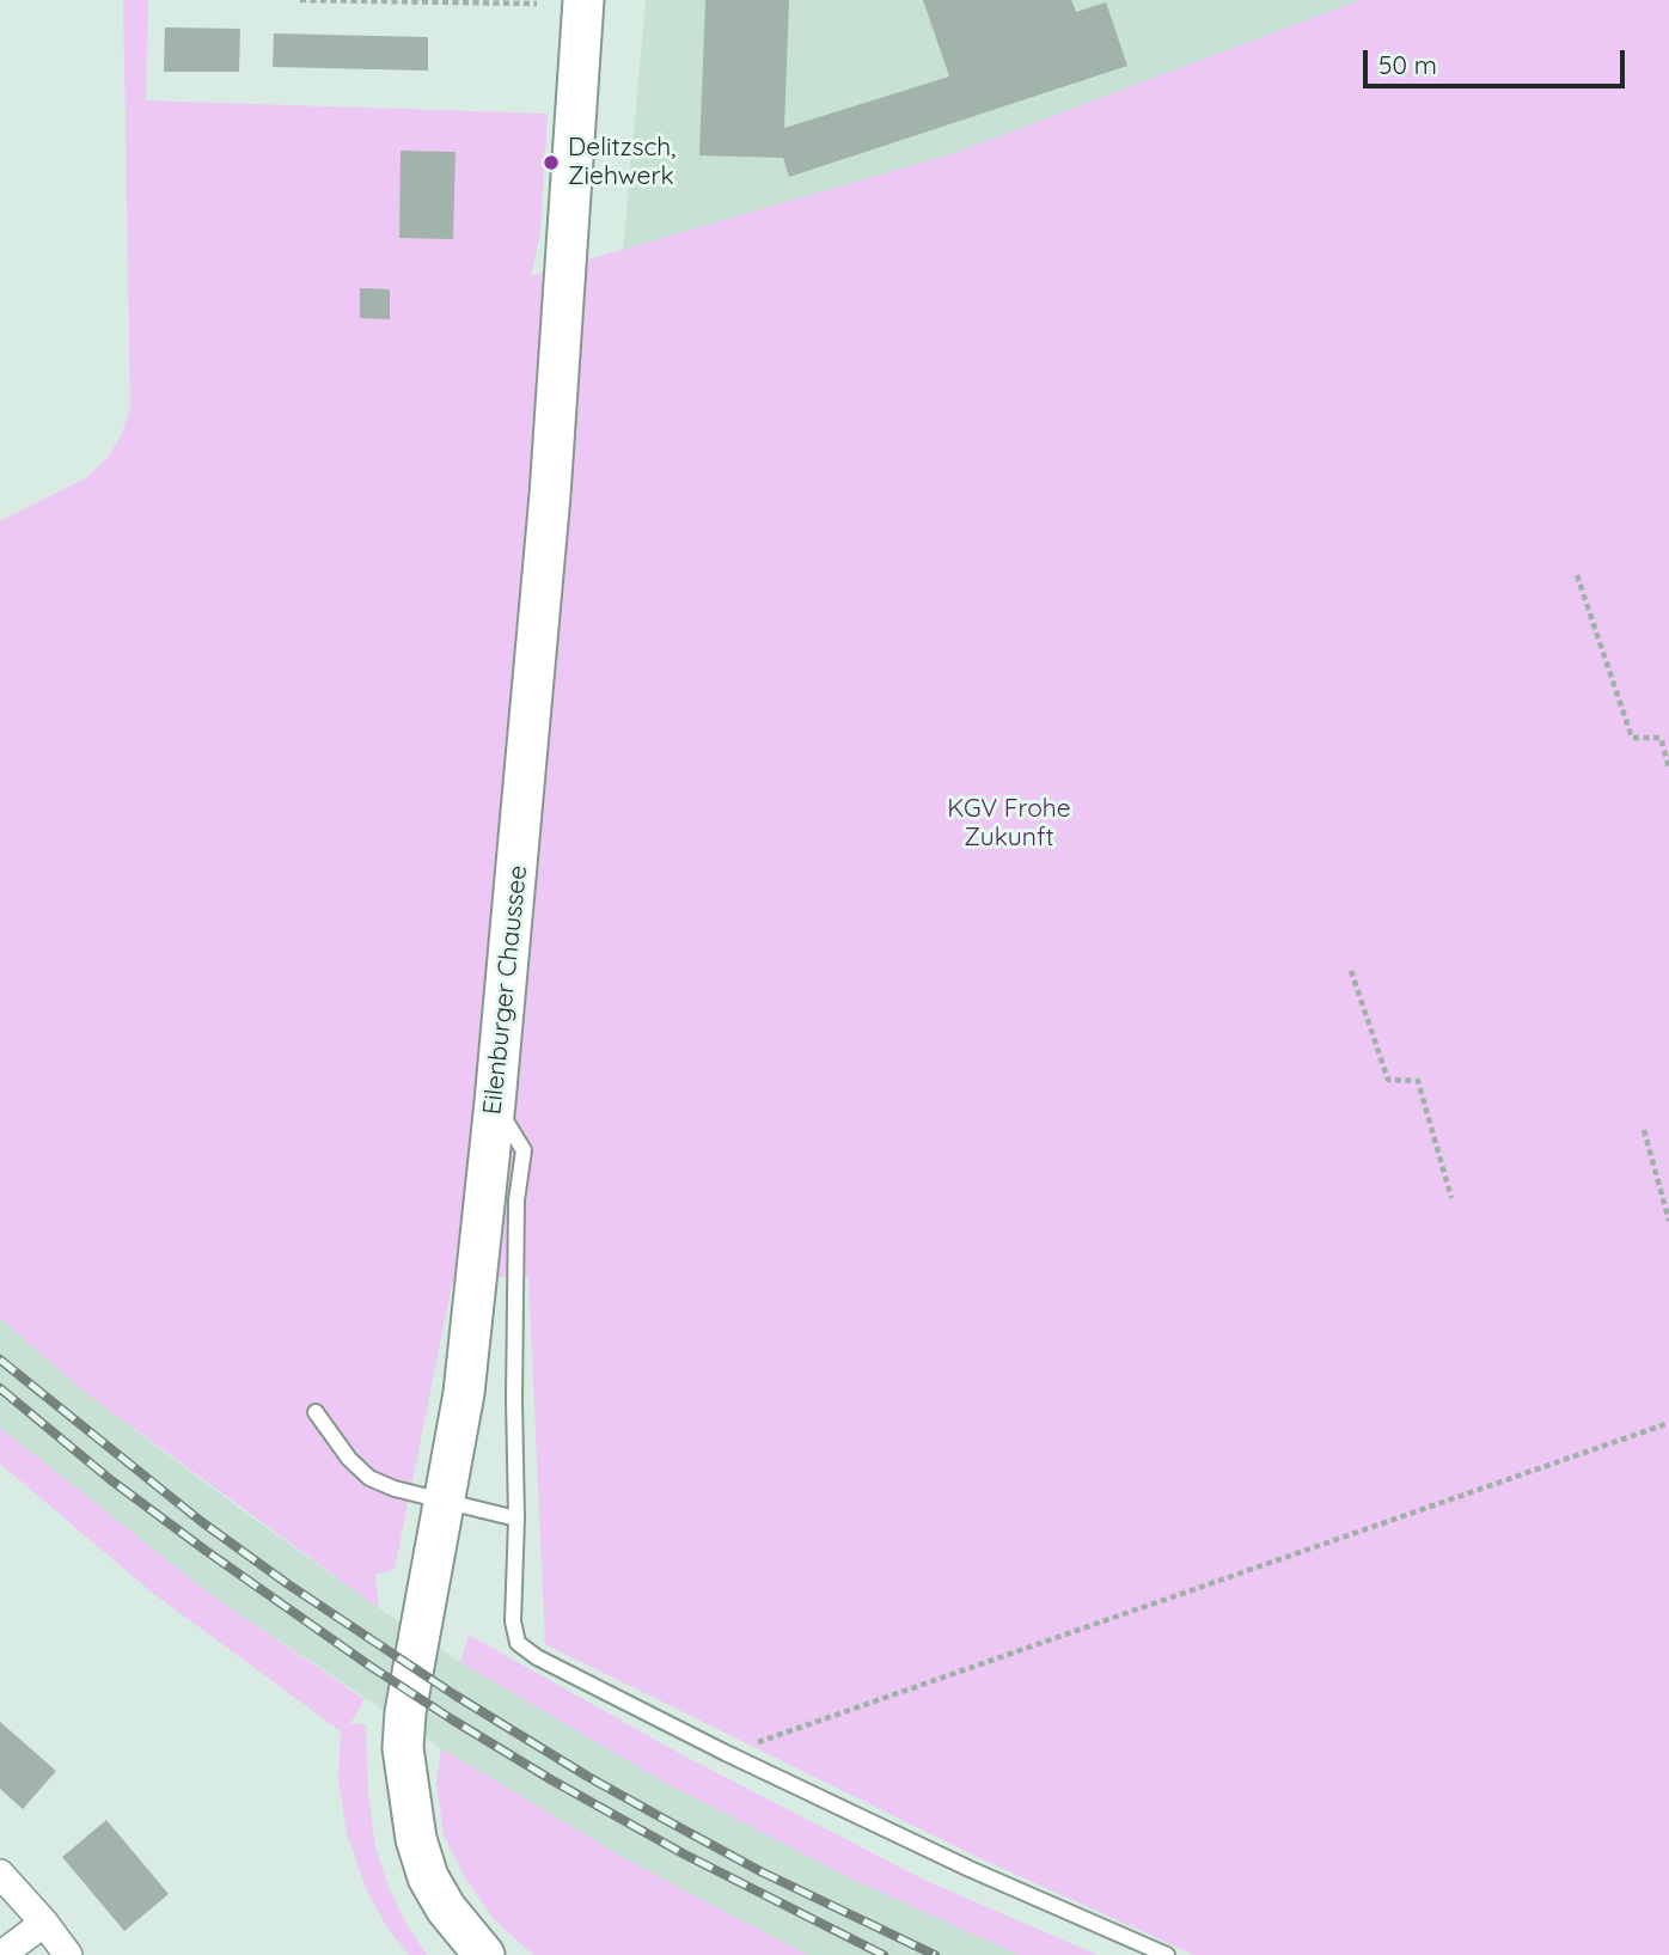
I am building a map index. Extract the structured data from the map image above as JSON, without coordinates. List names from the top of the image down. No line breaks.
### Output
{"streets":{"street":["Eilenburger Chaussee"]},"parks":["KGV Frohe Zukunft"],"places":["Delitzsch, Ziehwerk"],"scale_bar":"50 m"}
